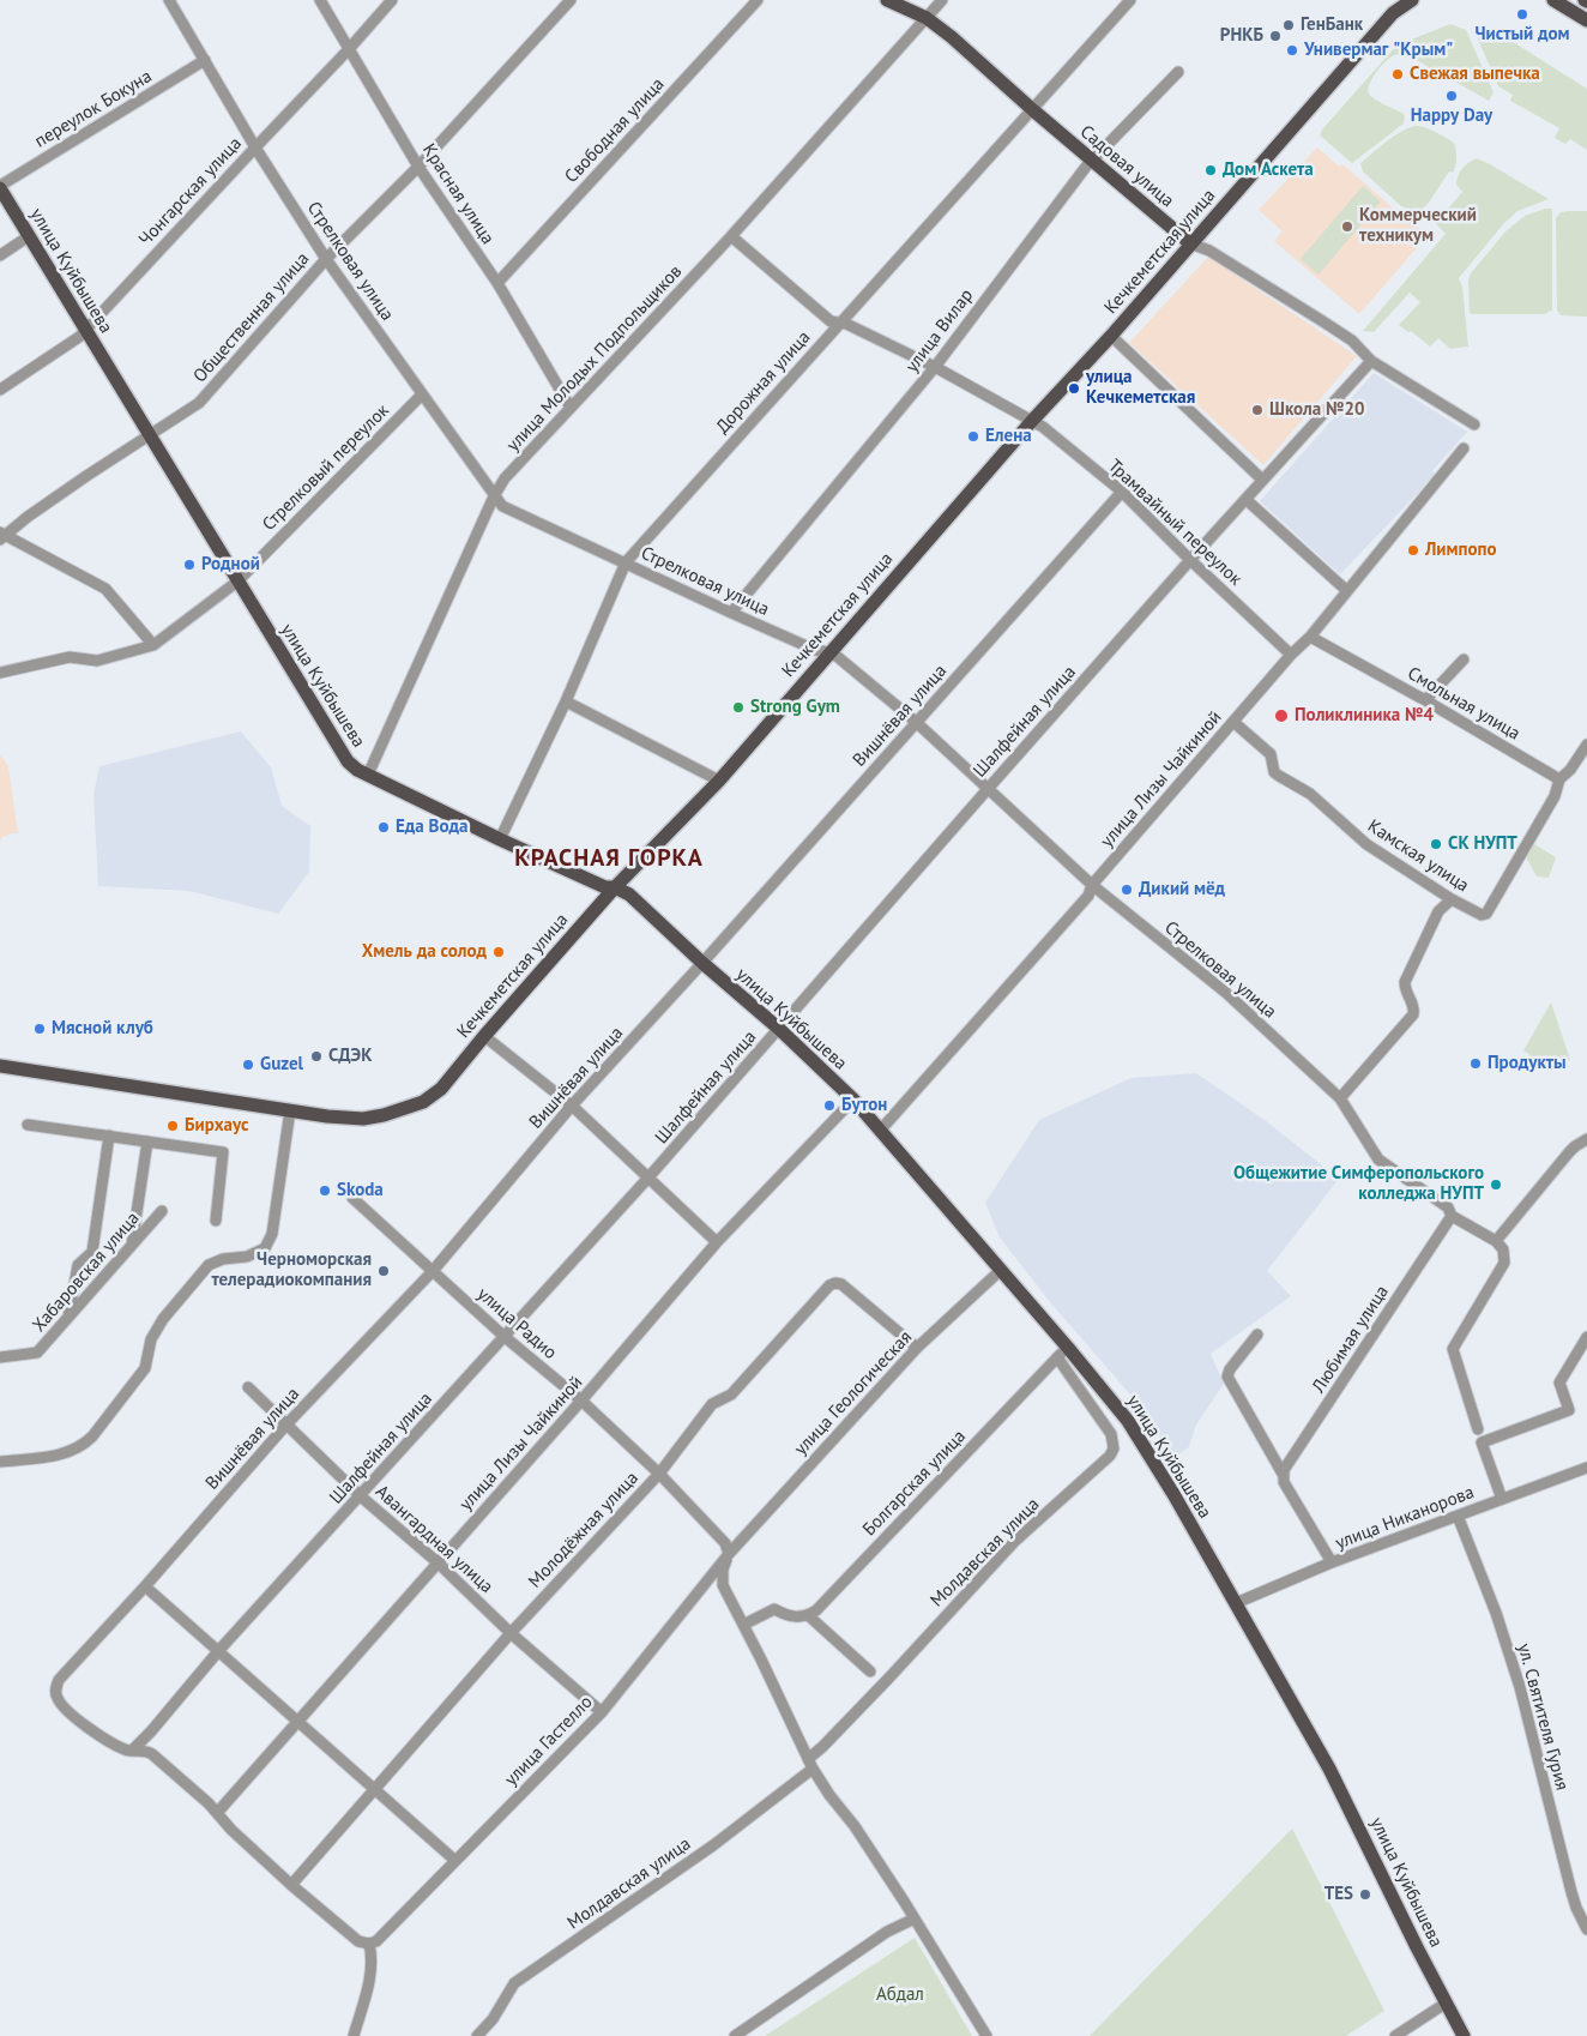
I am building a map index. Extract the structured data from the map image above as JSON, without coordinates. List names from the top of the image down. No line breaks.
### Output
{"streets":{"main road":["Садовая улица","Кечкеметская улица","улица Куйбышева"],"street":["переулок Бокуна","Свободная улица","Чонгарская улица","Красная улица","Стрелковая улица","Общественная улица","улица Вилар","улица Молодых Подпольщиков","Дорожная улица","Стрелковый переулок","Трамвайный переулок","Смольная улица","Вишнёвая улица","Шалфейная улица","улица Лизы Чайкиной","Камская улица","Хабаровская улица","улица Радио","Любимая улица","улица Геологическая","Болгарская улица","улица Никанорова","Молодёжная улица","Авангардная улица","Молдавская улица","ул. Святителя Гурия","улица Гастелло"]},"crossings":[["переулок Бокуна","Стрелковая улица"],["переулок Бокуна","улица Куйбышева"],["Свободная улица","Красная улица"],["Садовая улица","Кечкеметская улица"],["Садовая улица","улица Вилар"],["Садовая улица","улица Молодых Подпольщиков"],["Садовая улица","Дорожная улица"],["Садовая улица","Шалфейная улица"],["Чонгарская улица","Красная улица"],["Чонгарская улица","Стрелковая улица"],["Чонгарская улица","улица Куйбышева"],["Красная улица","Общественная улица"],["Красная улица","улица Молодых Подпольщиков"],["Кечкеметская улица","Стрелковая улица"],["Кечкеметская улица","улица Куйбышева"],["Кечкеметская улица","Трамвайный переулок"],["Стрелковая улица","Общественная улица"],["Стрелковая улица","улица Вилар"],["Стрелковая улица","улица Молодых Подпольщиков"],["Стрелковая улица","Дорожная улица"],["Стрелковая улица","Стрелковый переулок"],["Стрелковая улица","Вишнёвая улица"],["Стрелковая улица","Шалфейная улица"],["Стрелковая улица","улица Лизы Чайкиной"],["Стрелковая улица","Любимая улица"],["улица Куйбышева","Общественная улица"],["улица Куйбышева","улица Молодых Подпольщиков"],["улица Куйбышева","Дорожная улица"],["улица Куйбышева","Стрелковый переулок"],["улица Куйбышева","Вишнёвая улица"],["улица Куйбышева","Шалфейная улица"],["улица Куйбышева","улица Лизы Чайкиной"],["улица Куйбышева","улица Геологическая"],["улица Куйбышева","Болгарская улица"],["улица Куйбышева","улица Никанорова"],["улица Вилар","Трамвайный переулок"],["улица Молодых Подпольщиков","Трамвайный переулок"],["Дорожная улица","Трамвайный переулок"],["Трамвайный переулок","Вишнёвая улица"],["Трамвайный переулок","Шалфейная улица"],["Трамвайный переулок","улица Лизы Чайкиной"],["Смольная улица","улица Лизы Чайкиной"],["Смольная улица","Камская улица"],["Вишнёвая улица","Шалфейная улица"],["Вишнёвая улица","улица Радио"],["Вишнёвая улица","Авангардная улица"],["Шалфейная улица","улица Радио"],["Шалфейная улица","Авангардная улица"],["улица Лизы Чайкиной","Камская улица"],["улица Лизы Чайкиной","улица Радио"],["улица Лизы Чайкиной","Авангардная улица"],["улица Радио","улица Геологическая"],["улица Радио","Молодёжная улица"],["улица Радио","улица Гастелло"],["улица Геологическая","Молодёжная улица"],["улица Геологическая","улица Гастелло"],["Болгарская улица","Молдавская улица"],["улица Никанорова","ул. Святителя Гурия"],["Молодёжная улица","Авангардная улица"],["Авангардная улица","улица Гастелло"]],"districts":["КРАСНАЯ ГОРКА"],"parks":["Абдал"],"places":["Чистый дом","ГенБанк","РНКБ","Универмаг \"Крым\"","Свежая выпечка","Happy Day","Дом Аскета","Коммерческий техникум","улица Кечкеметская","Школа №20","Елена","Лимпопо","Родной","Strong Gym","Поликлиника №4","Еда Вода","СК НУПТ","Дикий мёд","Хмель да солод","Мясной клуб","СДЭК","Продукты","Guzel","Бутон","Бирхаус","Общежитие Симферопольского колледжа НУПТ","Skoda","Черноморская телерадиокомпания","TES"]}
